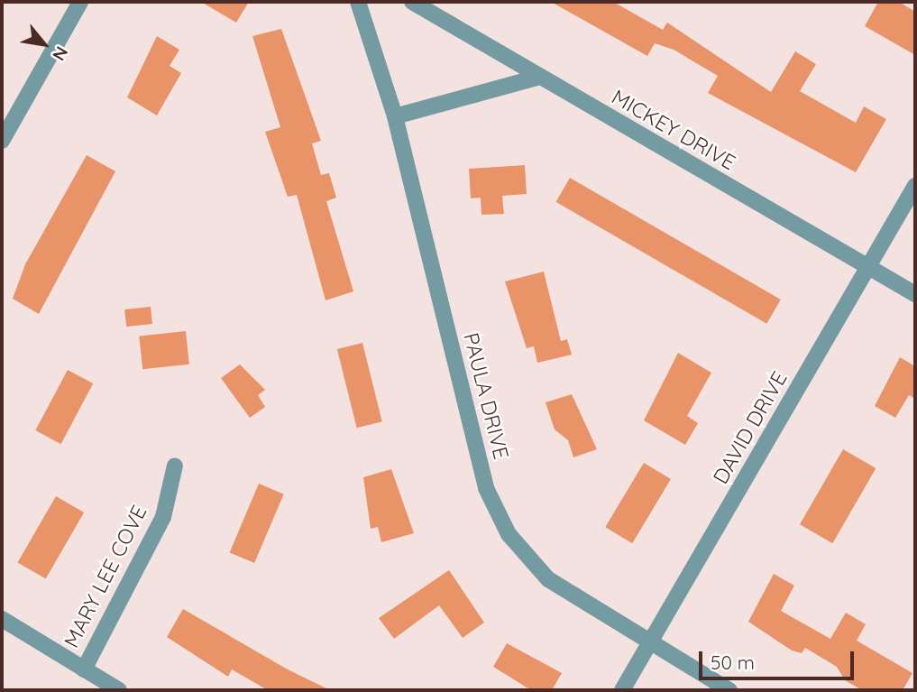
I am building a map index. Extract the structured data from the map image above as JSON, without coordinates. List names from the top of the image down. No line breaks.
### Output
{"streets":{"street":["MICKEY DRIVE","PAULA DRIVE","DAVID DRIVE","MARY LEE COVE"]},"crossings":[["MICKEY DRIVE","DAVID DRIVE"],["PAULA DRIVE","DAVID DRIVE"]],"scale_bar":"50 m","north":"bottom right"}
